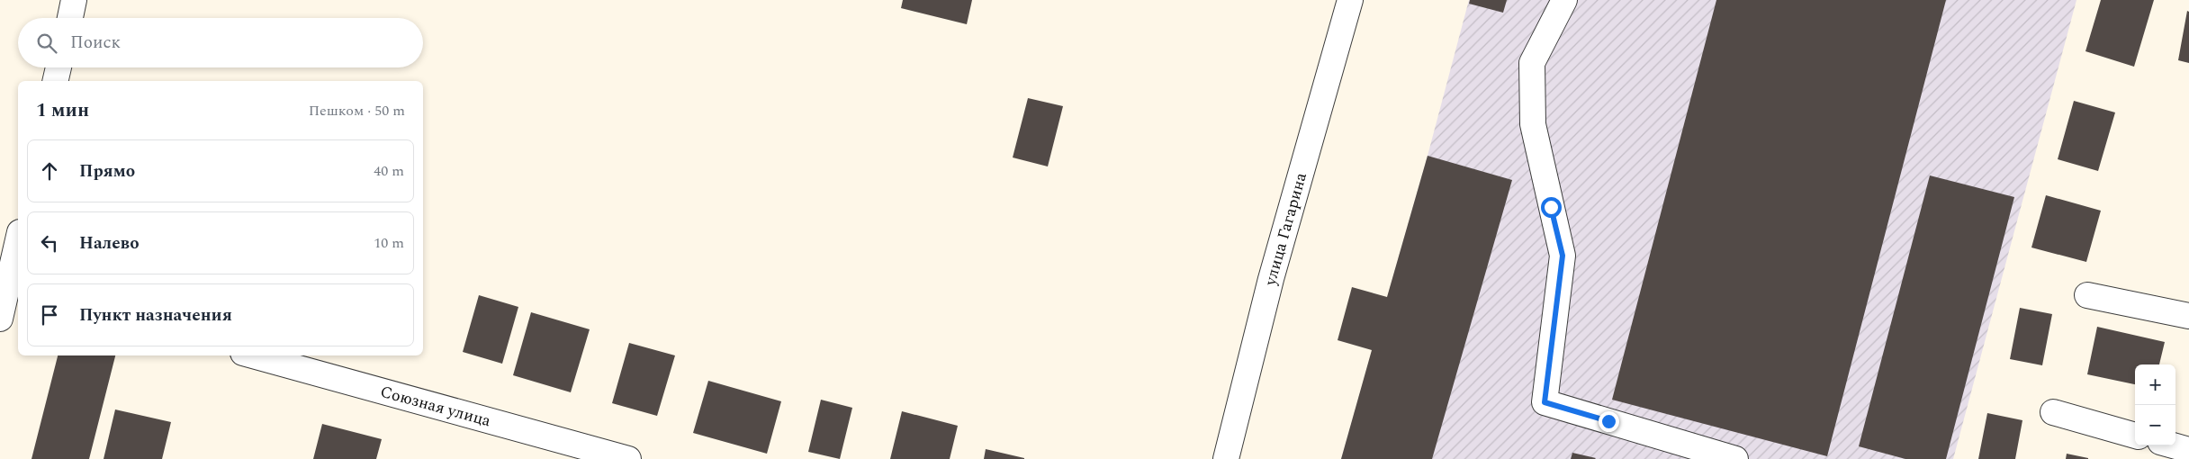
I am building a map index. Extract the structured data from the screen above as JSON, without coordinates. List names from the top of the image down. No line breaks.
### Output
{"streets":{"street":["улица Гагарина","Союзная улица"]},"page":{"search":"Поиск","heading":["1 мин","Пешком · 50 m"],"list":[["Прямо","40 m"],["Налево","10 m"],"Пункт назначения"],"map_buttons":["+","−"]}}
